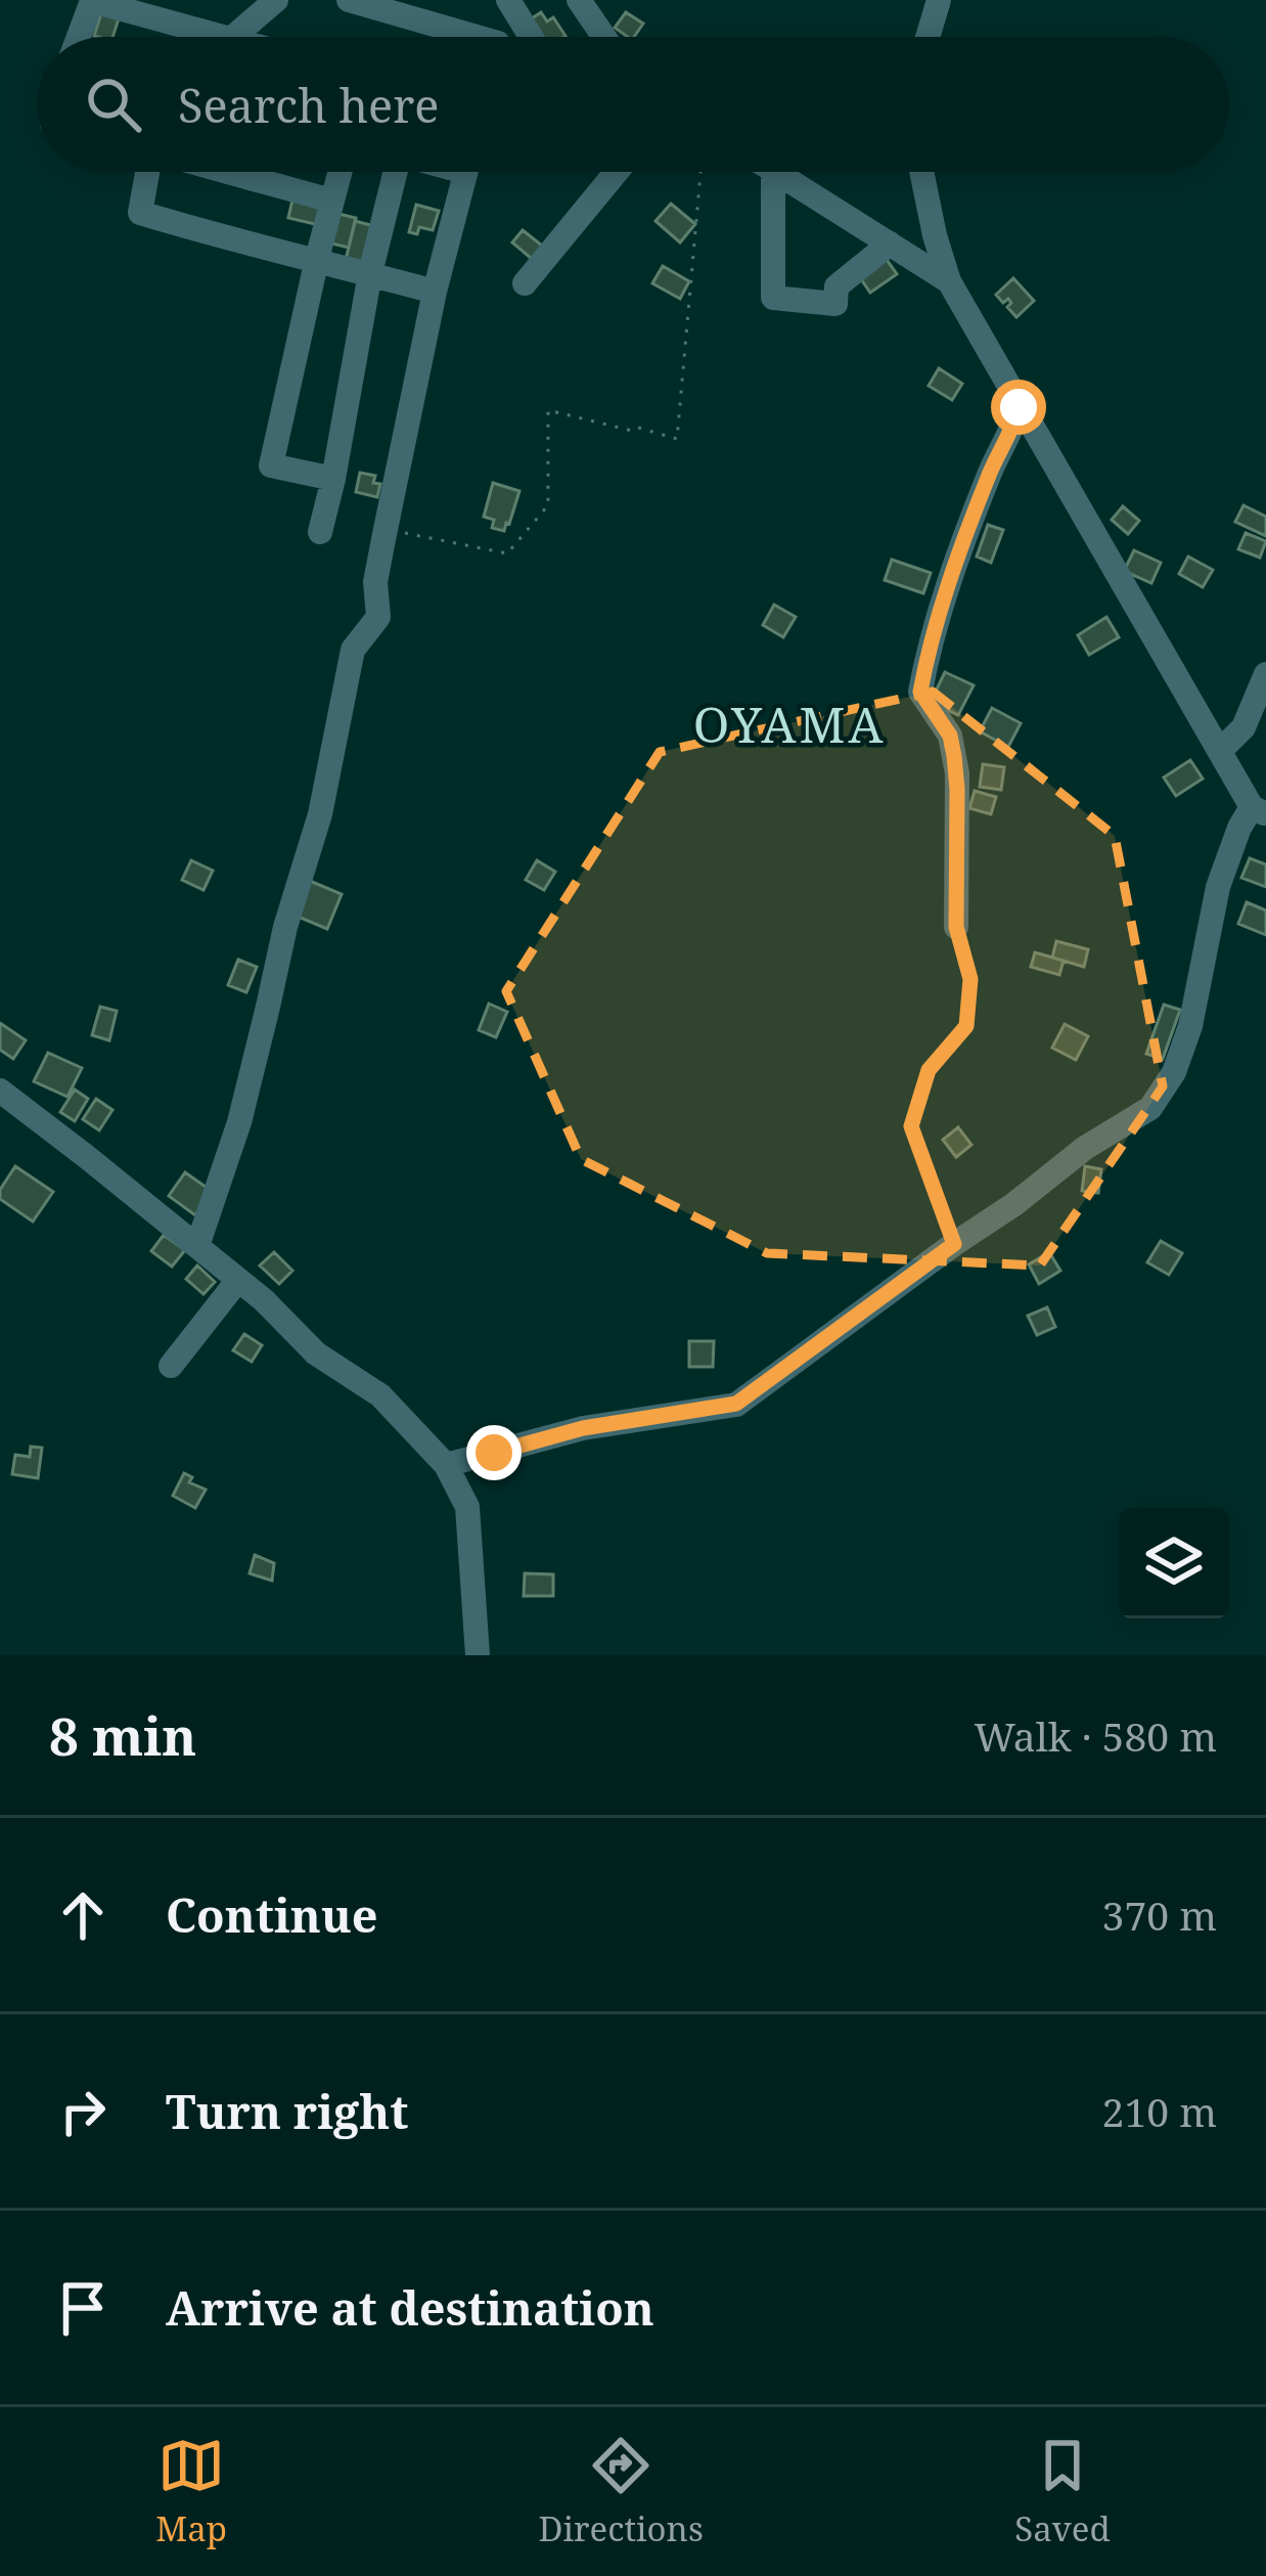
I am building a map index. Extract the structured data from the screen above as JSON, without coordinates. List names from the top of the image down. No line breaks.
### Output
{"districts":["OYAMA"],"page":{"search":"Search here","heading":["8 min","Walk · 580 m"],"list":[["Continue","370 m"],["Turn right","210 m"],"Arrive at destination"],"nav":["Map","Directions","Saved"]}}
